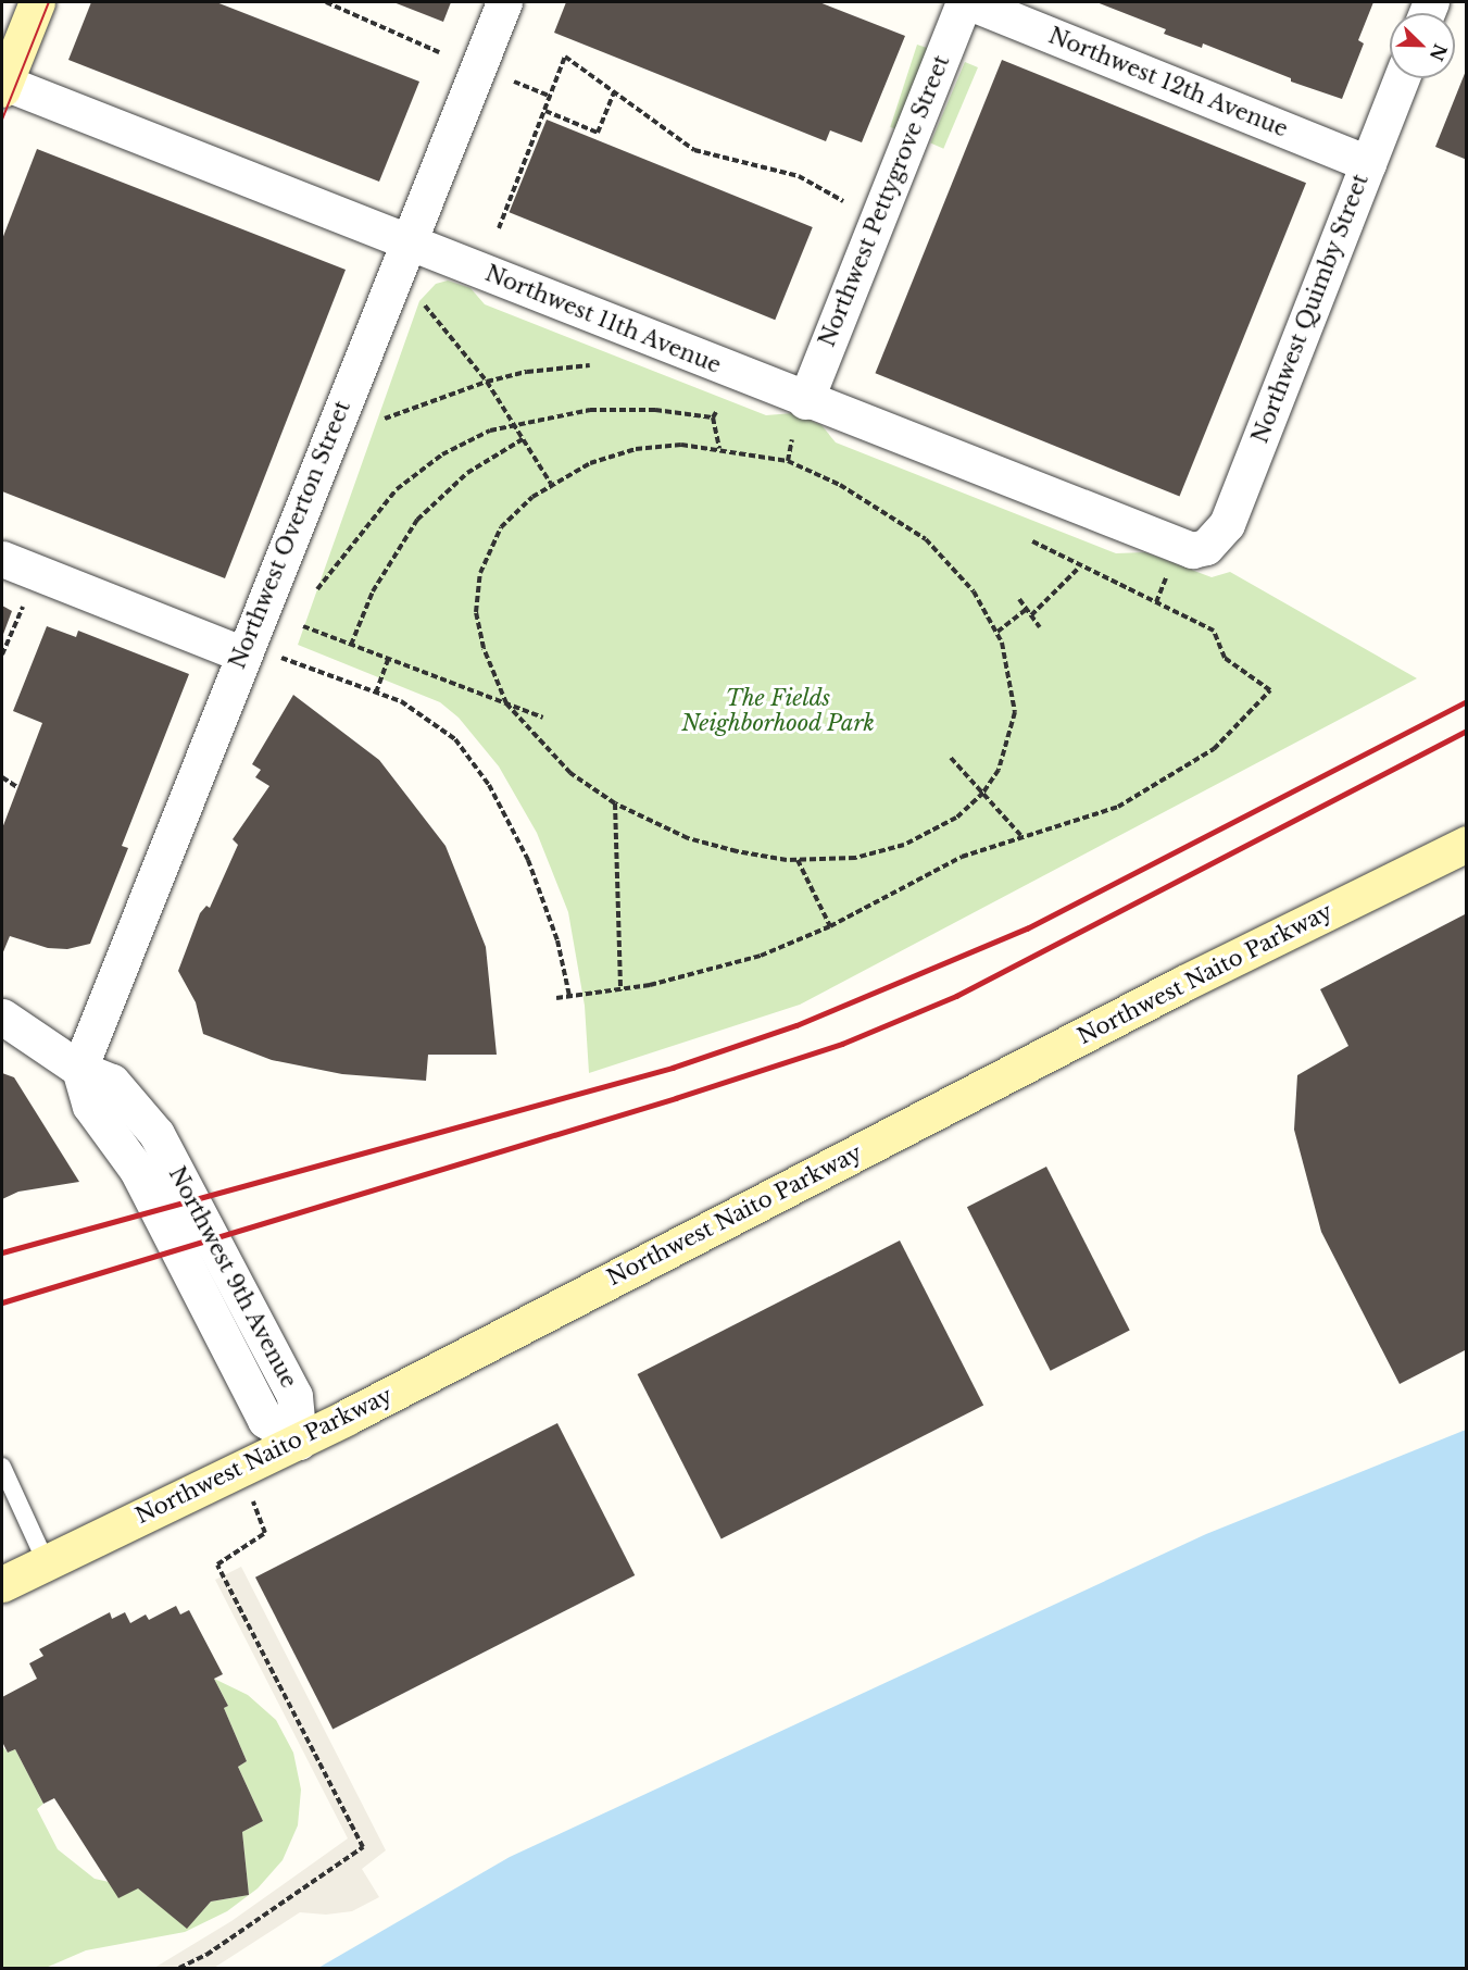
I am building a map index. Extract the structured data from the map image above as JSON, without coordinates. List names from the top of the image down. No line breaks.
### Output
{"streets":{"main road":["Northwest Naito Parkway"],"street":["Northwest 12th Avenue","Northwest Pettygrove Street","Northwest Quimby Street","Northwest 11th Avenue","Northwest Overton Street","Northwest 9th Avenue"]},"crossings":[["Northwest 12th Avenue","Northwest Quimby Street"],["Northwest Pettygrove Street","Northwest 11th Avenue"],["Northwest Quimby Street","Northwest 11th Avenue"],["Northwest 11th Avenue","Northwest Overton Street"],["Northwest Overton Street","Northwest 9th Avenue"],["Northwest Naito Parkway","Northwest 9th Avenue"]],"parks":["The Fields Neighborhood Park"],"north":"bottom right"}
